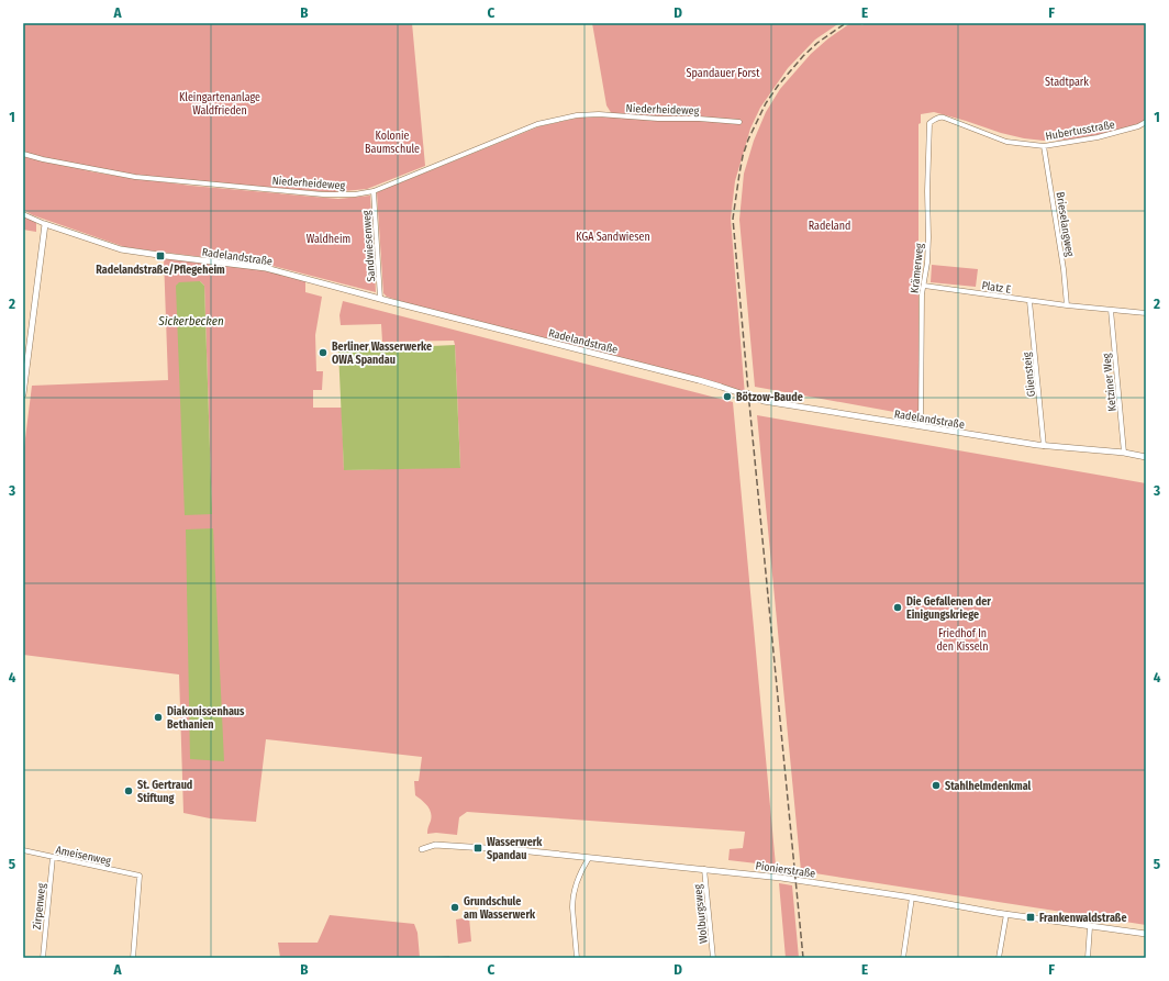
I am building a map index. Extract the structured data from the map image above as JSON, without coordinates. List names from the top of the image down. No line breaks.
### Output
{"streets":{"street":["Niederheideweg","Hubertusstraße","Brieselangweg","Sandwiesenweg","Radelandstraße","Krämerweg","Platz E","Gliensteig","Ketziner Weg","Ameisenweg","Pionierstraße","Zirpenweg","Wolburgsweg"]},"crossings":[["Niederheideweg","Sandwiesenweg"],["Hubertusstraße","Brieselangweg"],["Hubertusstraße","Krämerweg"],["Brieselangweg","Platz E"],["Sandwiesenweg","Radelandstraße"],["Radelandstraße","Krämerweg"],["Radelandstraße","Gliensteig"],["Radelandstraße","Ketziner Weg"],["Krämerweg","Platz E"],["Platz E","Gliensteig"],["Platz E","Ketziner Weg"],["Ameisenweg","Zirpenweg"],["Pionierstraße","Wolburgsweg"]],"water":["Sickerbecken"],"parks":["Spandauer Forst","Stadtpark","Kleingartenanlage Waldfrieden","Kolonie Baumschule","Radeland","KGA Sandwiesen","Waldheim","Friedhof In den Kisseln"],"places":{"transit":["Radelandstraße/Pflegeheim","Wasserwerk Spandau","Frankenwaldstraße"],"other":["Berliner Wasserwerke OWA Spandau","Bötzow-Baude","Die Gefallenen der Einigungskriege","Diakonissenhaus Bethanien","Stahlhelmdenkmal","St. Gertraud Stiftung","Grundschule am Wasserwerk"]},"grid":{"columns":["A","B","C","D","E","F"],"rows":["1","2","3","4","5"]}}
